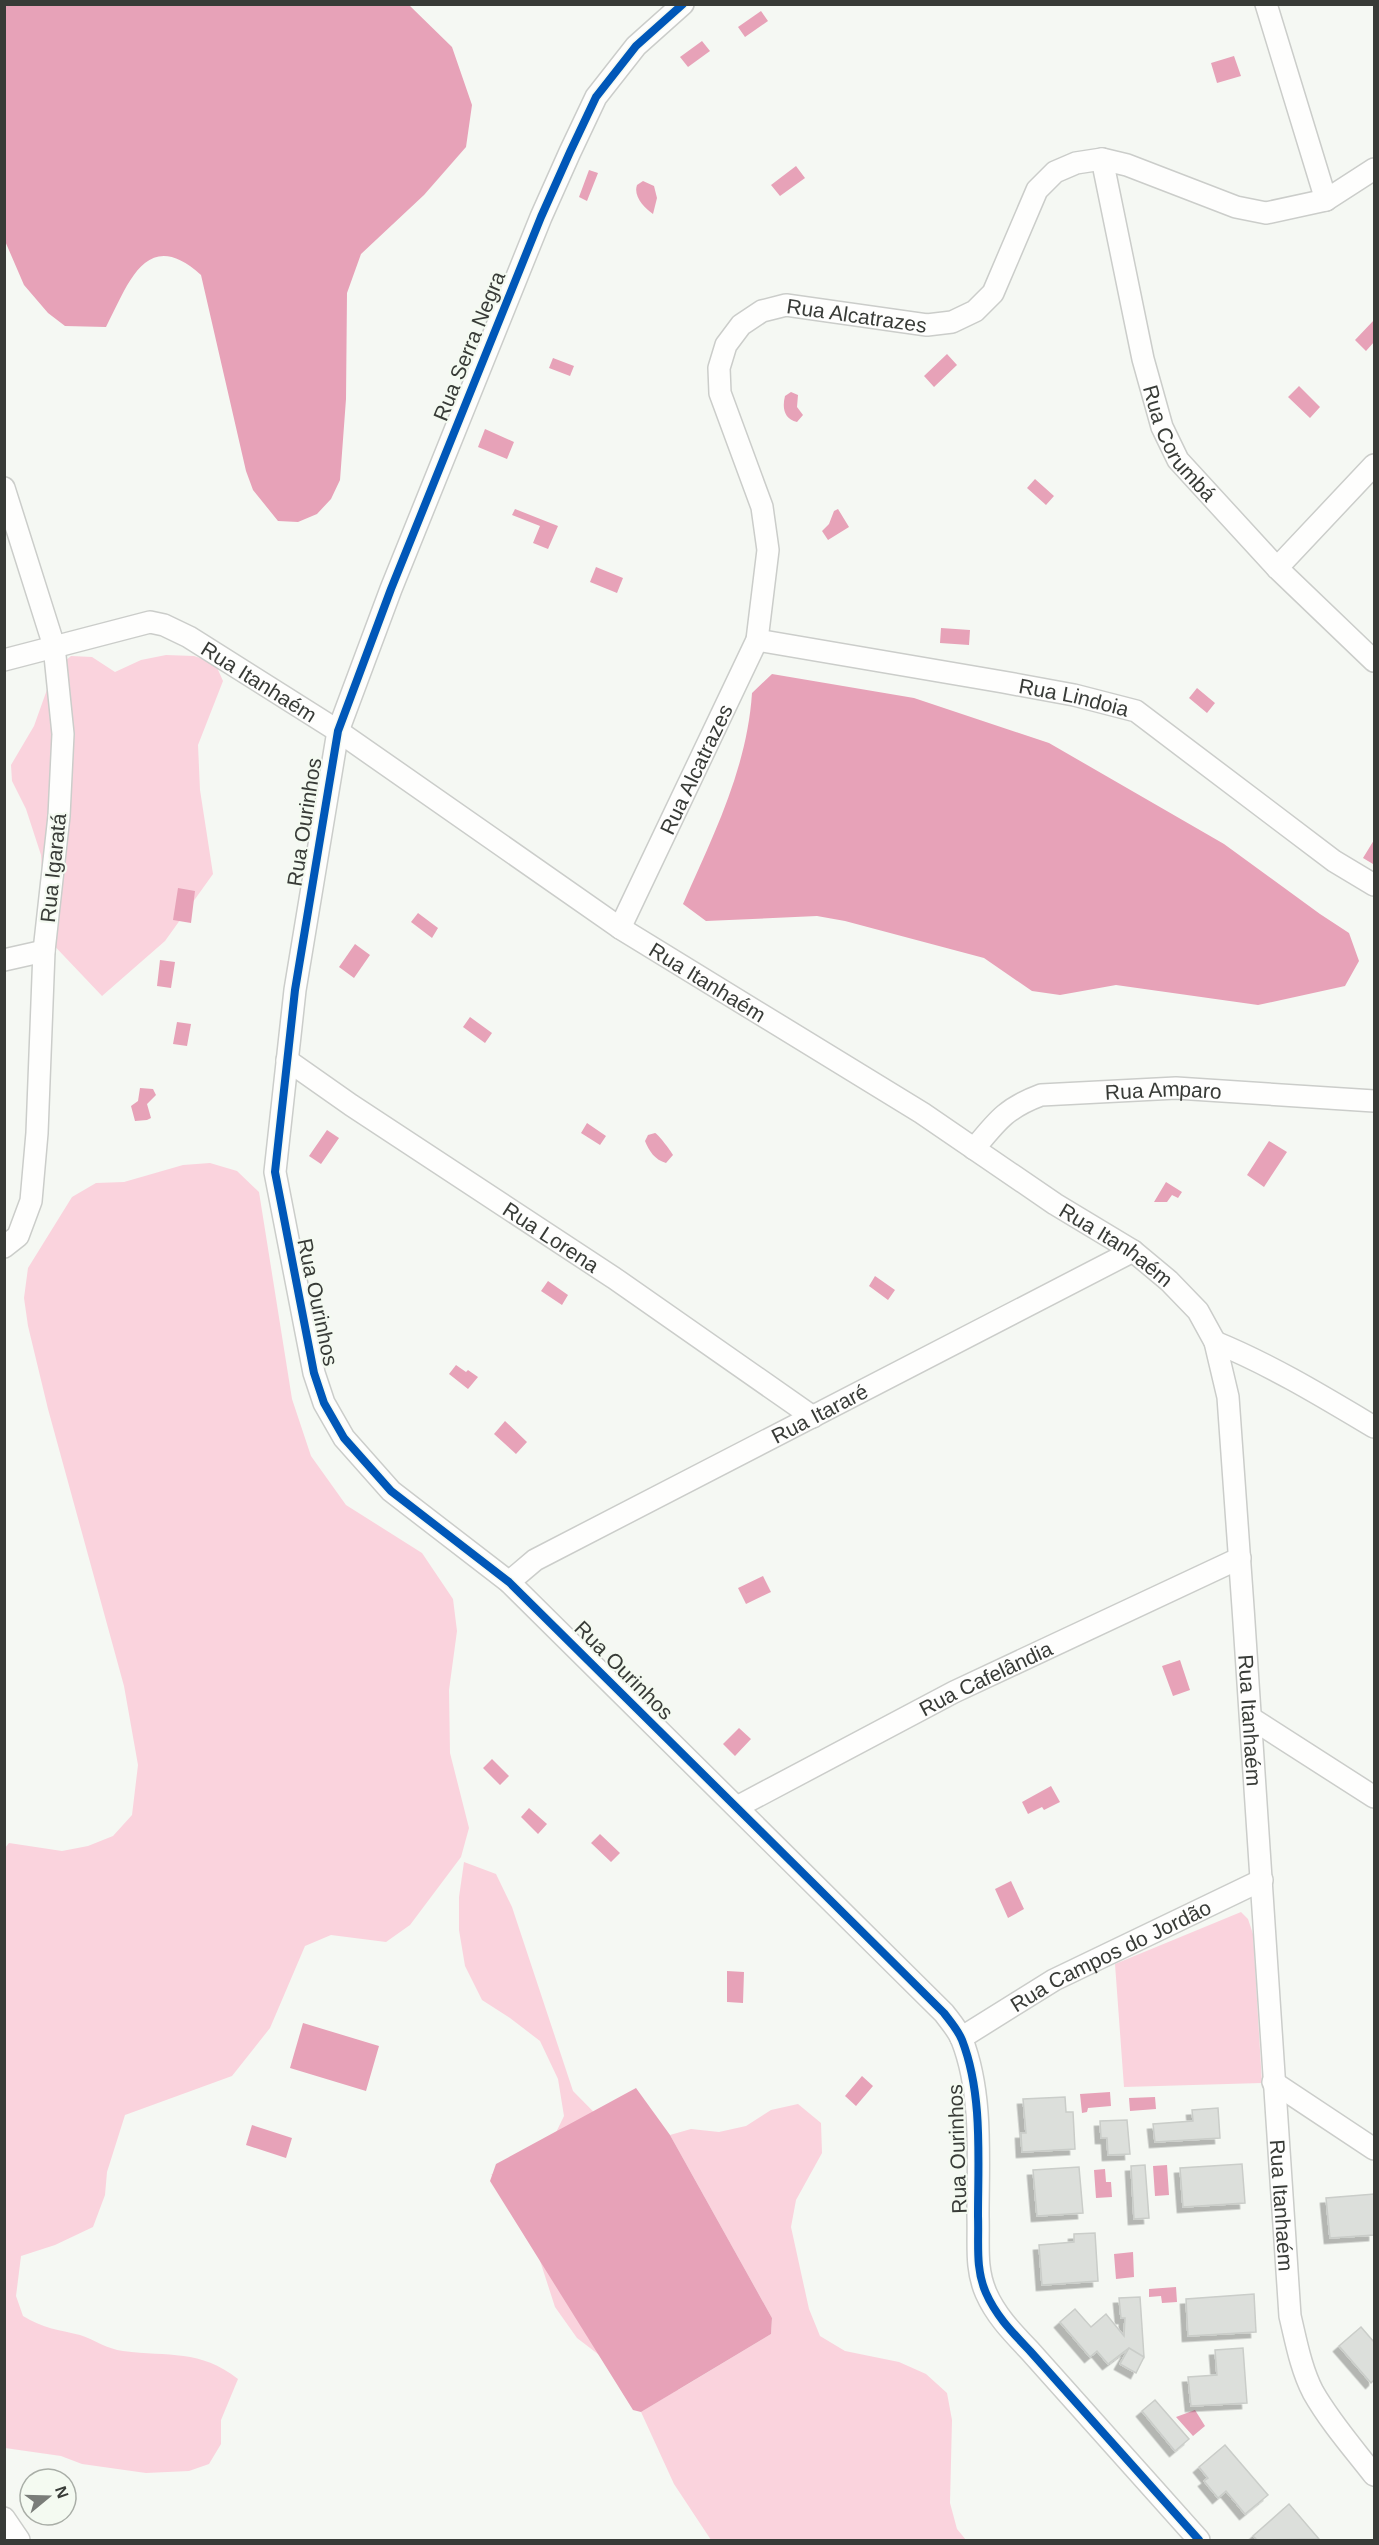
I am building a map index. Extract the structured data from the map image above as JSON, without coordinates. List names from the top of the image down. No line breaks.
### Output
{"streets":{"street":["Rua Alcatrazes","Rua Serra Negra","Rua Corumbá","Rua Itanhaém","Rua Lindoia","Rua Ourinhos","Rua Igaratá","Rua Amparo","Rua Lorena","Rua Itararé","Rua Cafelândia","Rua Campos do Jordão"]},"crossings":[["Rua Alcatrazes","Rua Corumbá"],["Rua Alcatrazes","Rua Itanhaém"],["Rua Alcatrazes","Rua Lindoia"],["Rua Serra Negra","Rua Itanhaém"],["Rua Serra Negra","Rua Ourinhos"],["Rua Itanhaém","Rua Ourinhos"],["Rua Itanhaém","Rua Igaratá"],["Rua Itanhaém","Rua Amparo"],["Rua Itanhaém","Rua Itararé"],["Rua Itanhaém","Rua Cafelândia"],["Rua Itanhaém","Rua Campos do Jordão"],["Rua Ourinhos","Rua Lorena"],["Rua Ourinhos","Rua Itararé"],["Rua Ourinhos","Rua Cafelândia"],["Rua Ourinhos","Rua Campos do Jordão"],["Rua Lorena","Rua Itararé"]],"north":"right"}
